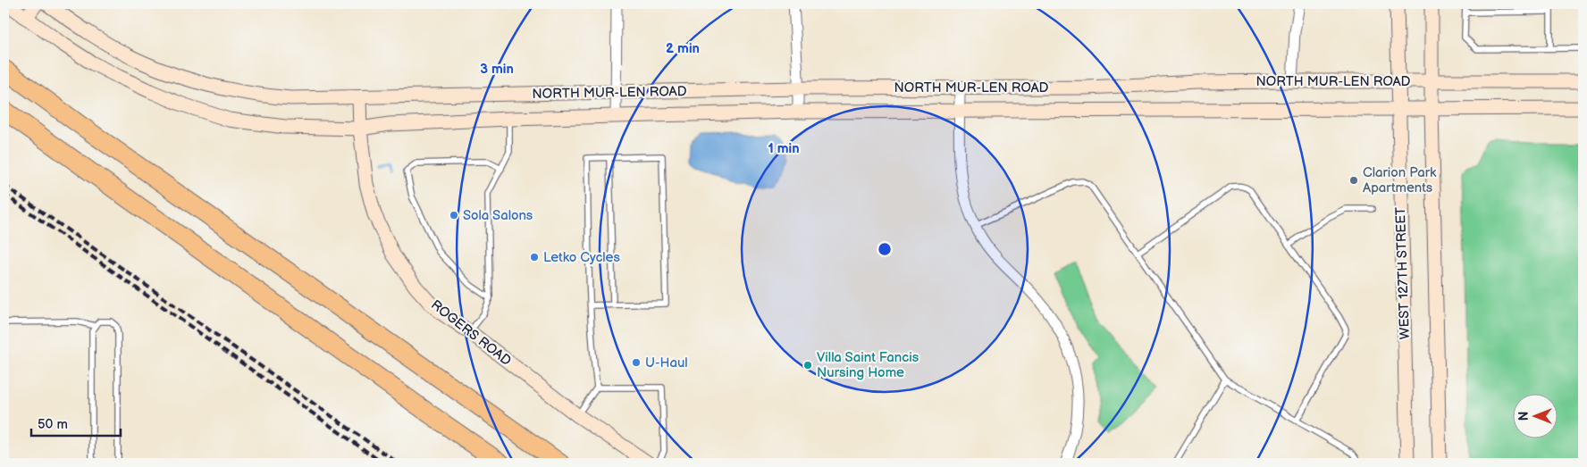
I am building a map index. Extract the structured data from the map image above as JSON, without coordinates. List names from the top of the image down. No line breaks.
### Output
{"streets":{"main road":["NORTH MUR-LEN ROAD","WEST 127TH STREET","ROGERS ROAD"]},"crossings":[["NORTH MUR-LEN ROAD","WEST 127TH STREET"],["NORTH MUR-LEN ROAD","ROGERS ROAD"]],"places":["Clarion Park Apartments","Sola Salons","Letko Cycles","U-Haul","Villa Saint Fancis Nursing Home"],"scale_bar":"50 m","north":"left","rings":["2 min","3 min","1 min"]}
